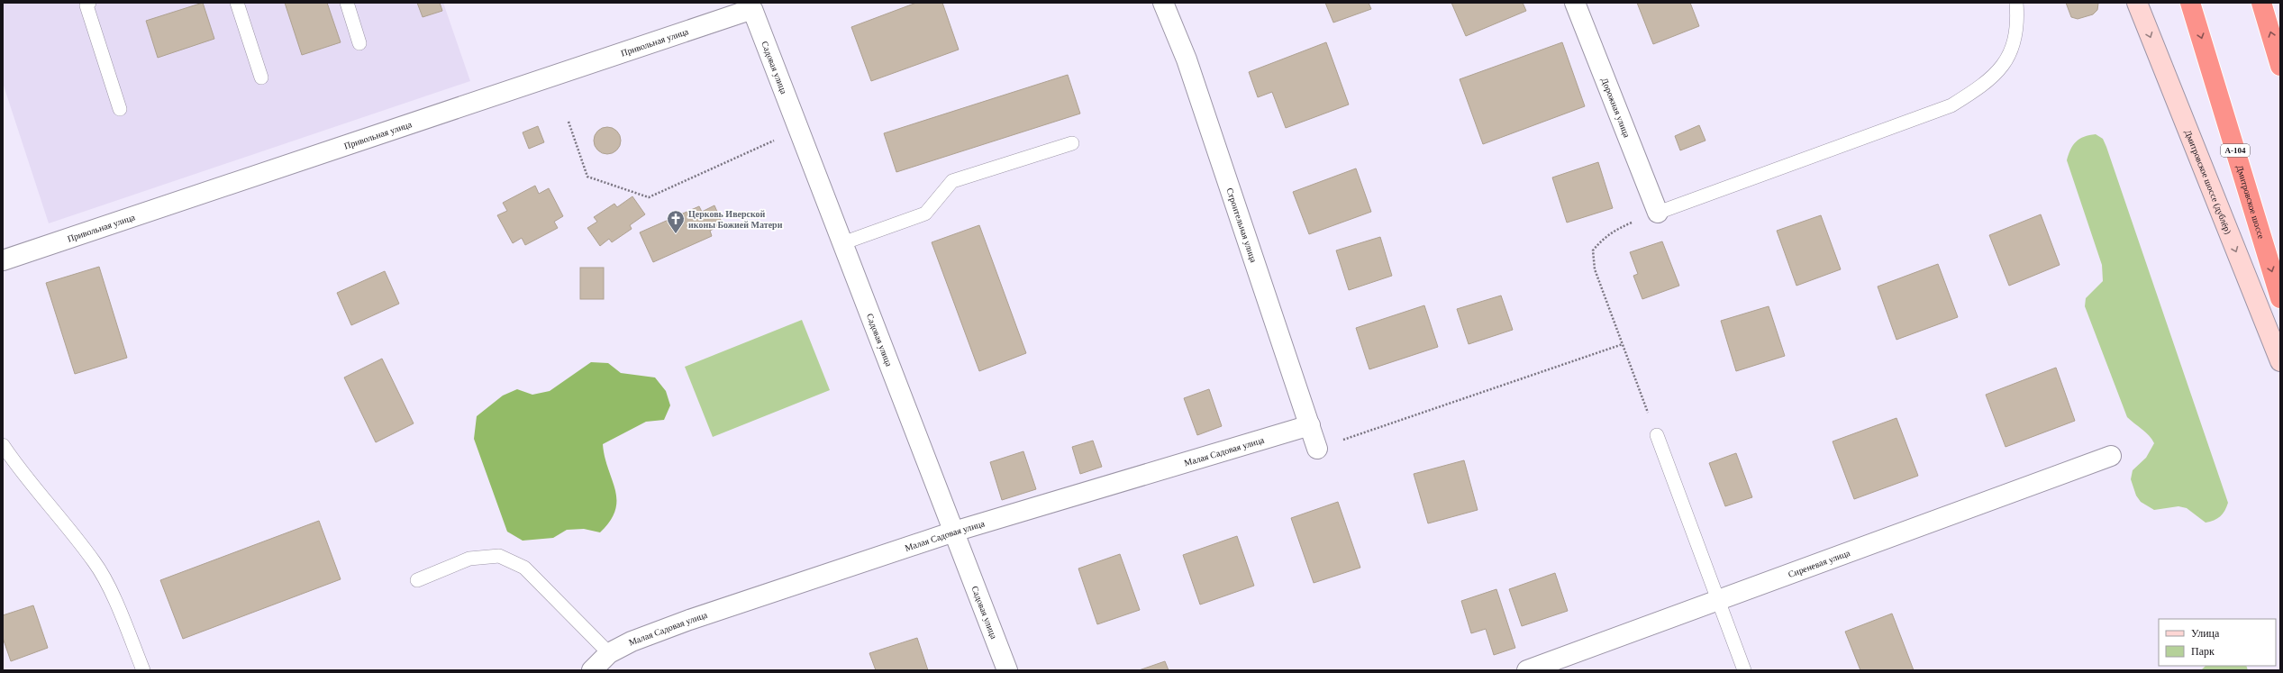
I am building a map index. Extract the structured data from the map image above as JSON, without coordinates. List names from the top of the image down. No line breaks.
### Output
{"streets":{"highway":["А-104","Дмитровское шоссе"],"main road":["Дмитровское шоссе (дублёр)"],"street":["Привольная улица","Садовая улица","Дорожная улица","Строительная улица","Малая Садовая улица","Сиреневая улица"]},"crossings":[["Привольная улица","Садовая улица"],["Садовая улица","Малая Садовая улица"],["Строительная улица","Малая Садовая улица"]],"one_way":["Дмитровское шоссе (дублёр)","Дмитровское шоссе"],"places":{"church":["Церковь Иверской иконы Божией Матери"]},"legend":["Улица","Парк"]}
